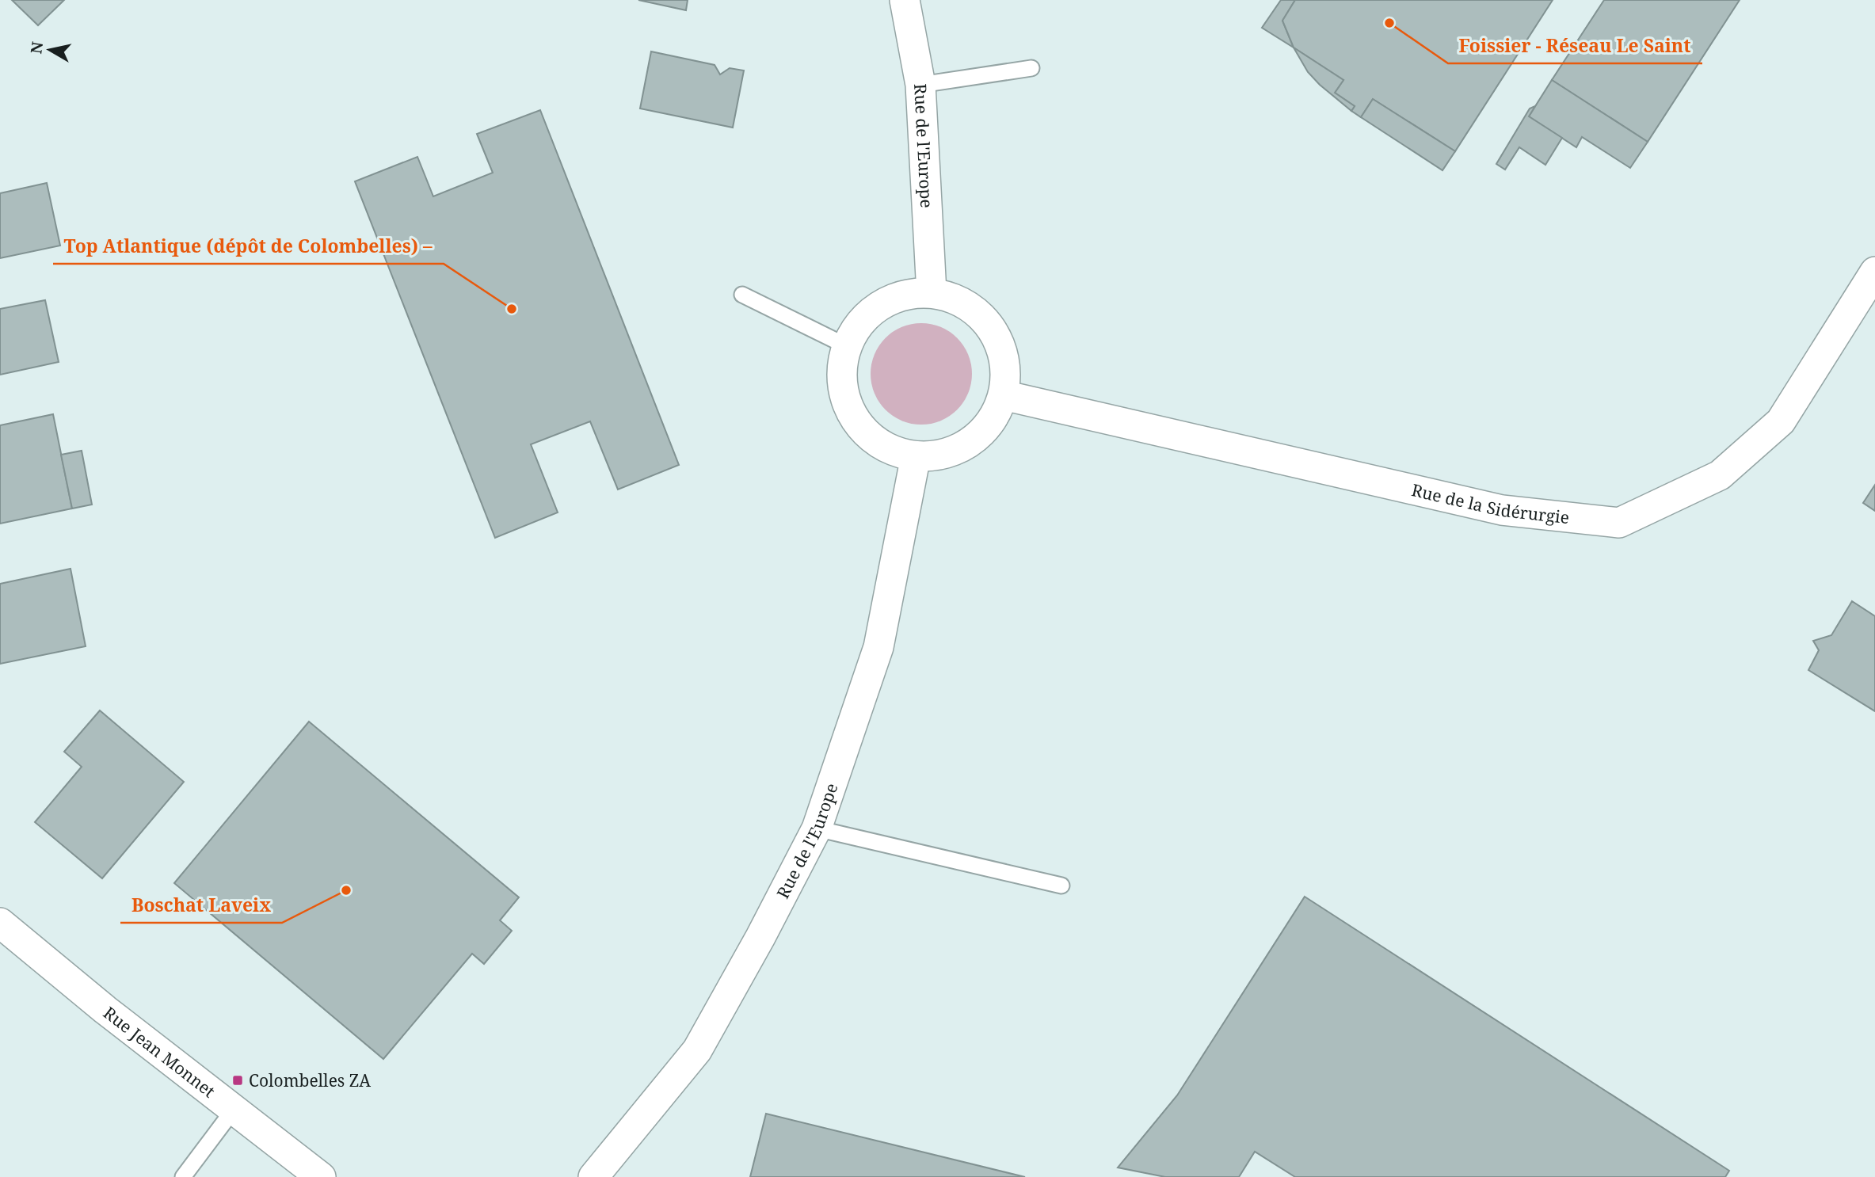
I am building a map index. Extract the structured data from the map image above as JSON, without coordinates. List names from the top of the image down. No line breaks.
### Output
{"streets":{"street":["Rue de l'Europe","Rue de la Sidérurgie","Rue Jean Monnet"]},"crossings":[["Rue de l'Europe","Rue de la Sidérurgie"]],"places":{"other":["Foissier - Réseau Le Saint","Top Atlantique (dépôt de Colombelles) –","Boschat Laveix"],"transit":["Colombelles ZA"]},"north":"left"}
